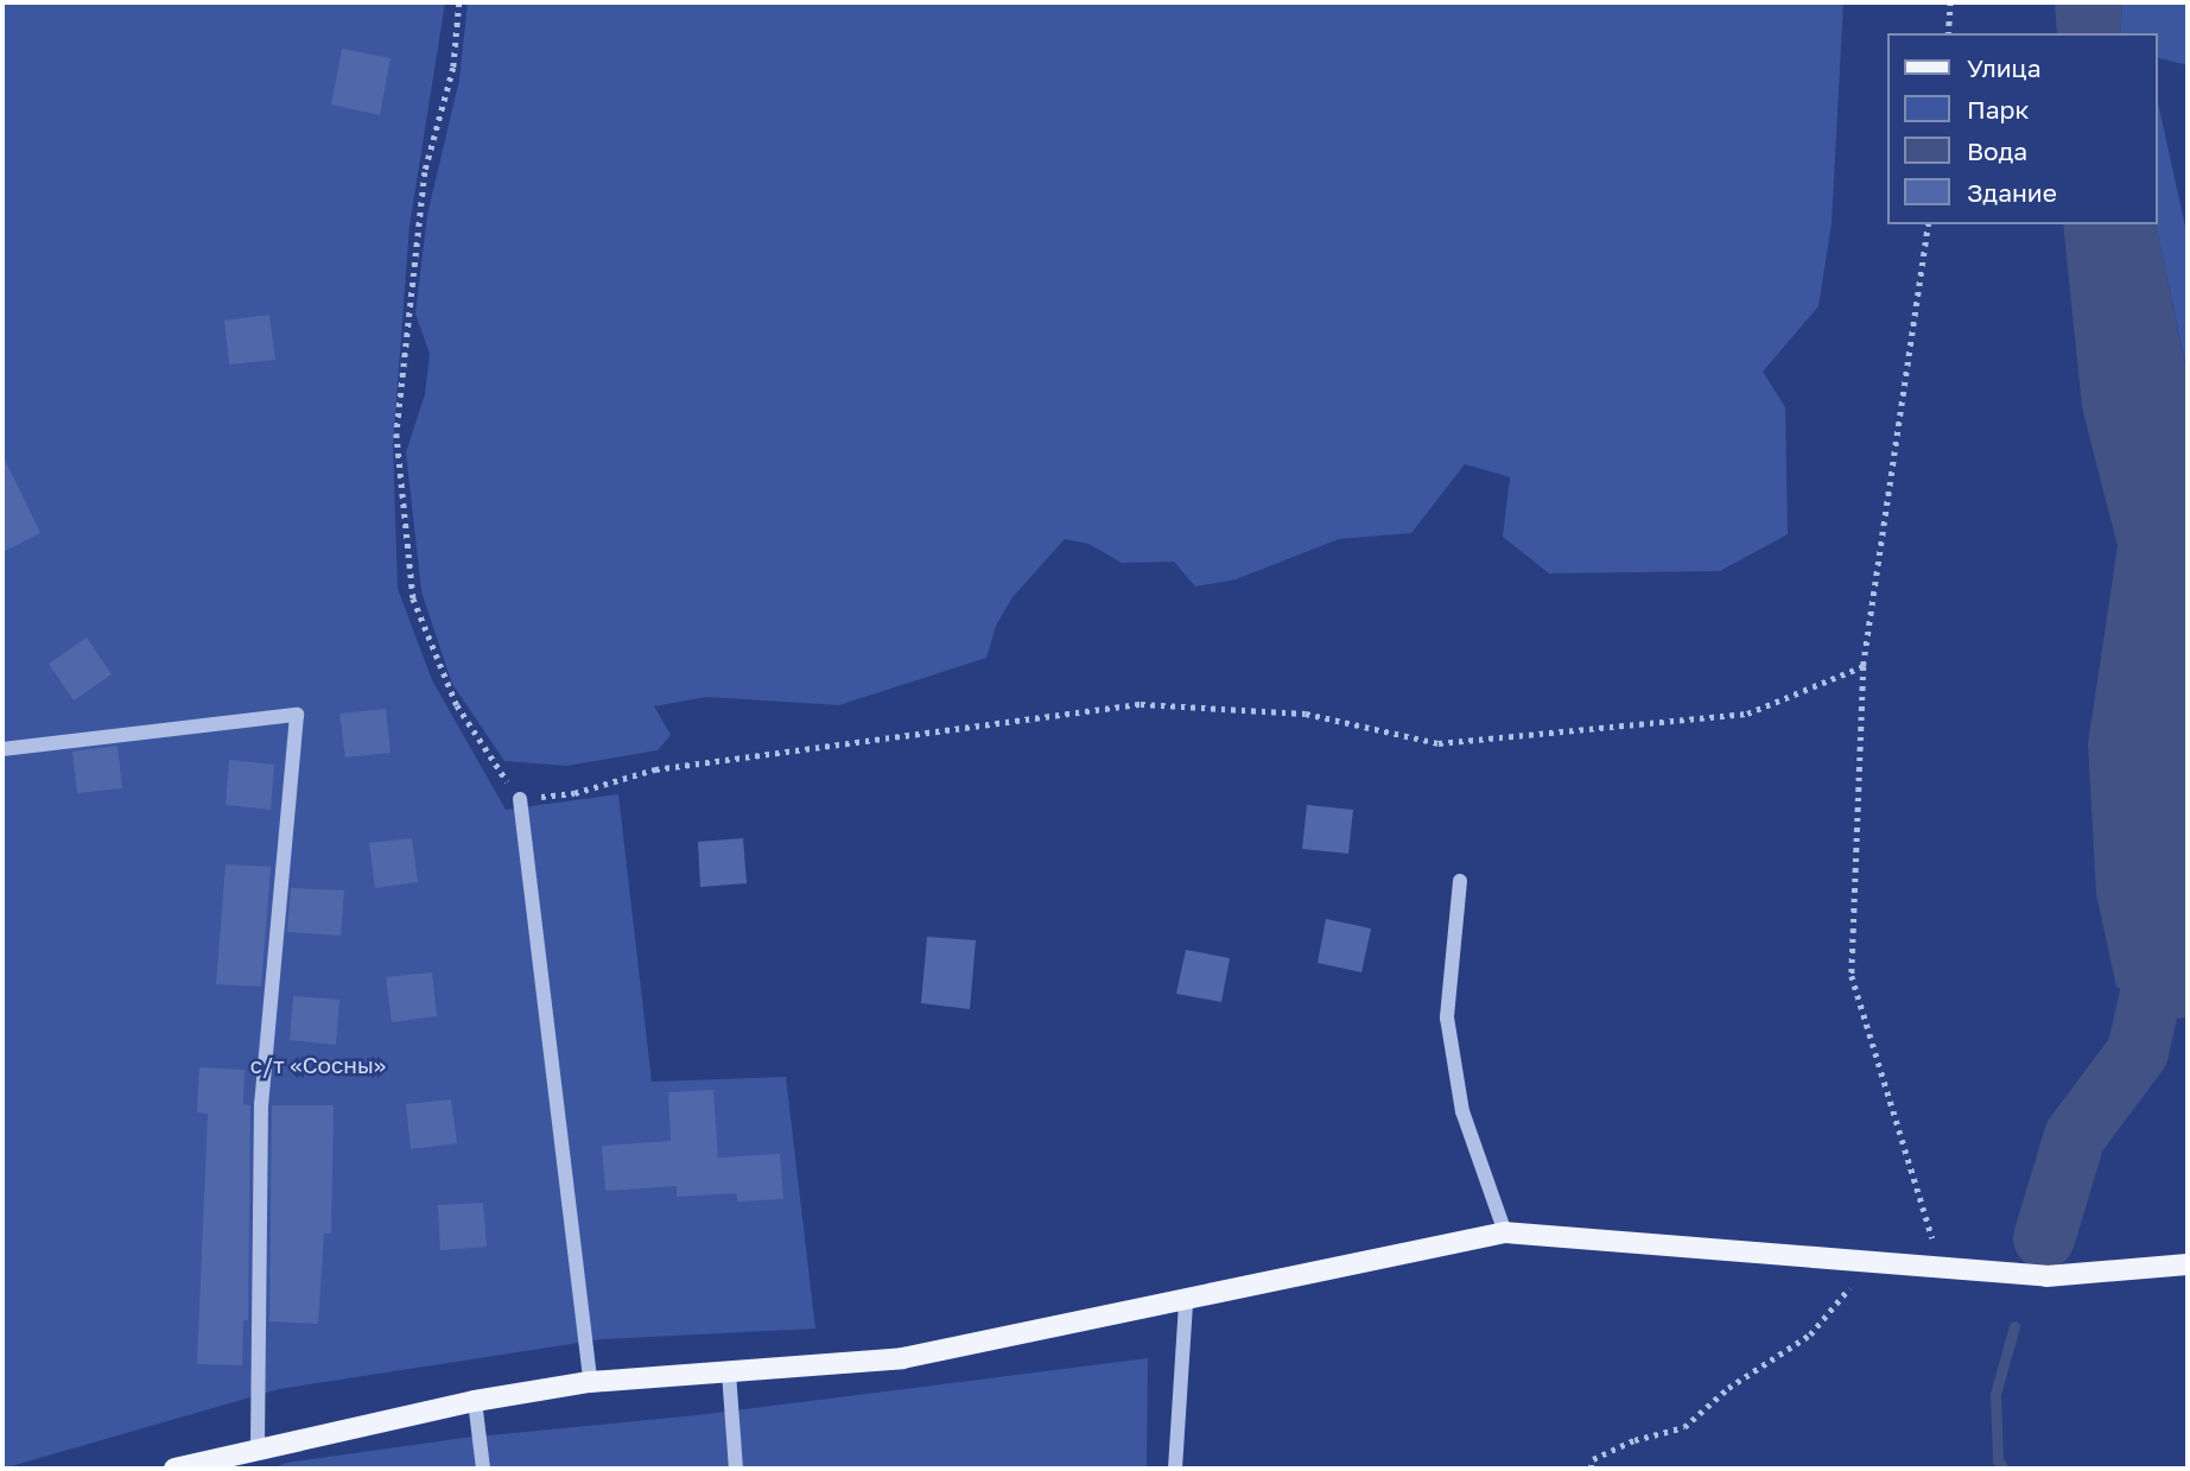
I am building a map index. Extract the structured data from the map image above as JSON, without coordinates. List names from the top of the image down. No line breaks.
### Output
{"parks":["с/т «Сосны»"],"legend":["Улица","Парк","Вода","Здание"]}
